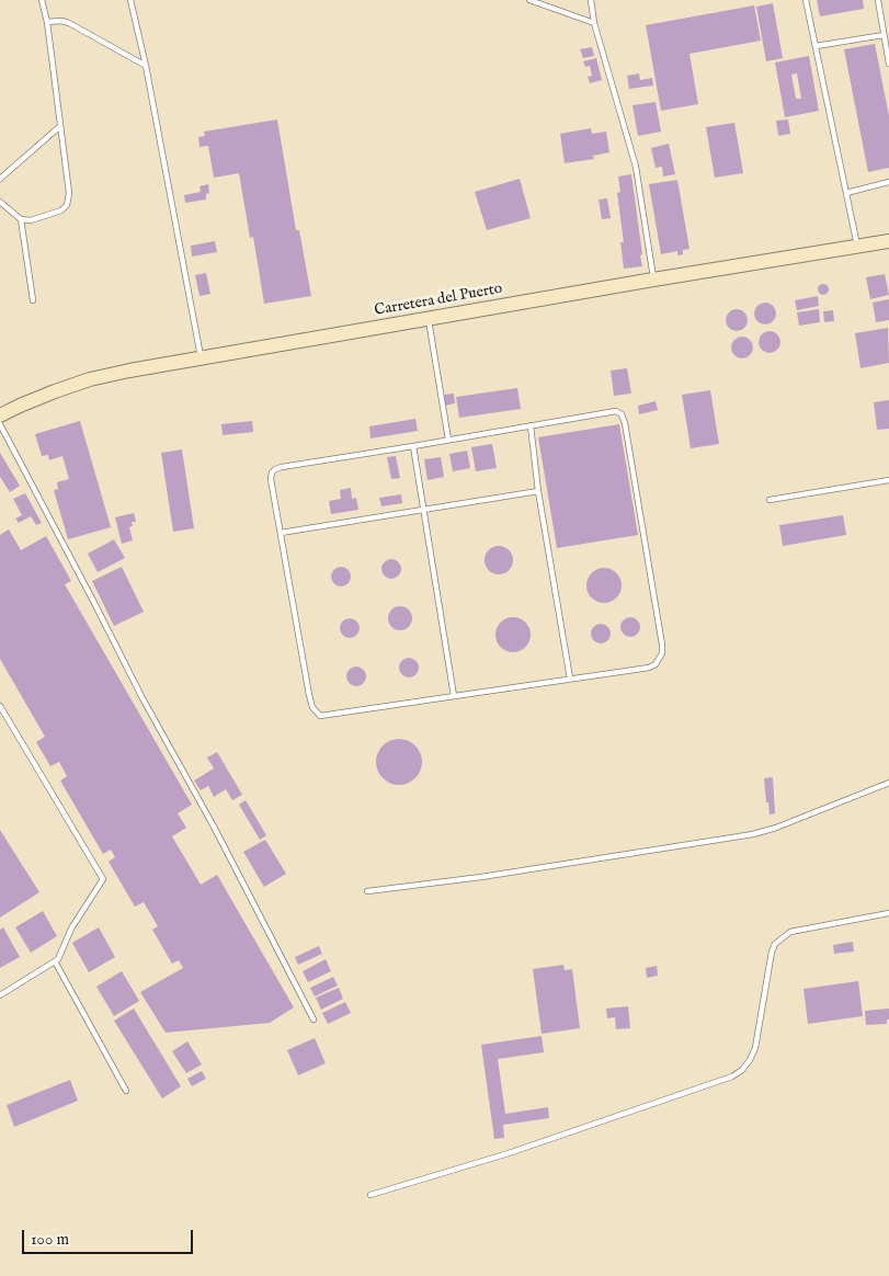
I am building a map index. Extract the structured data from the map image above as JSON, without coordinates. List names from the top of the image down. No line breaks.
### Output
{"streets":{"main road":["Carretera del Puerto"]},"scale_bar":"100 m"}
